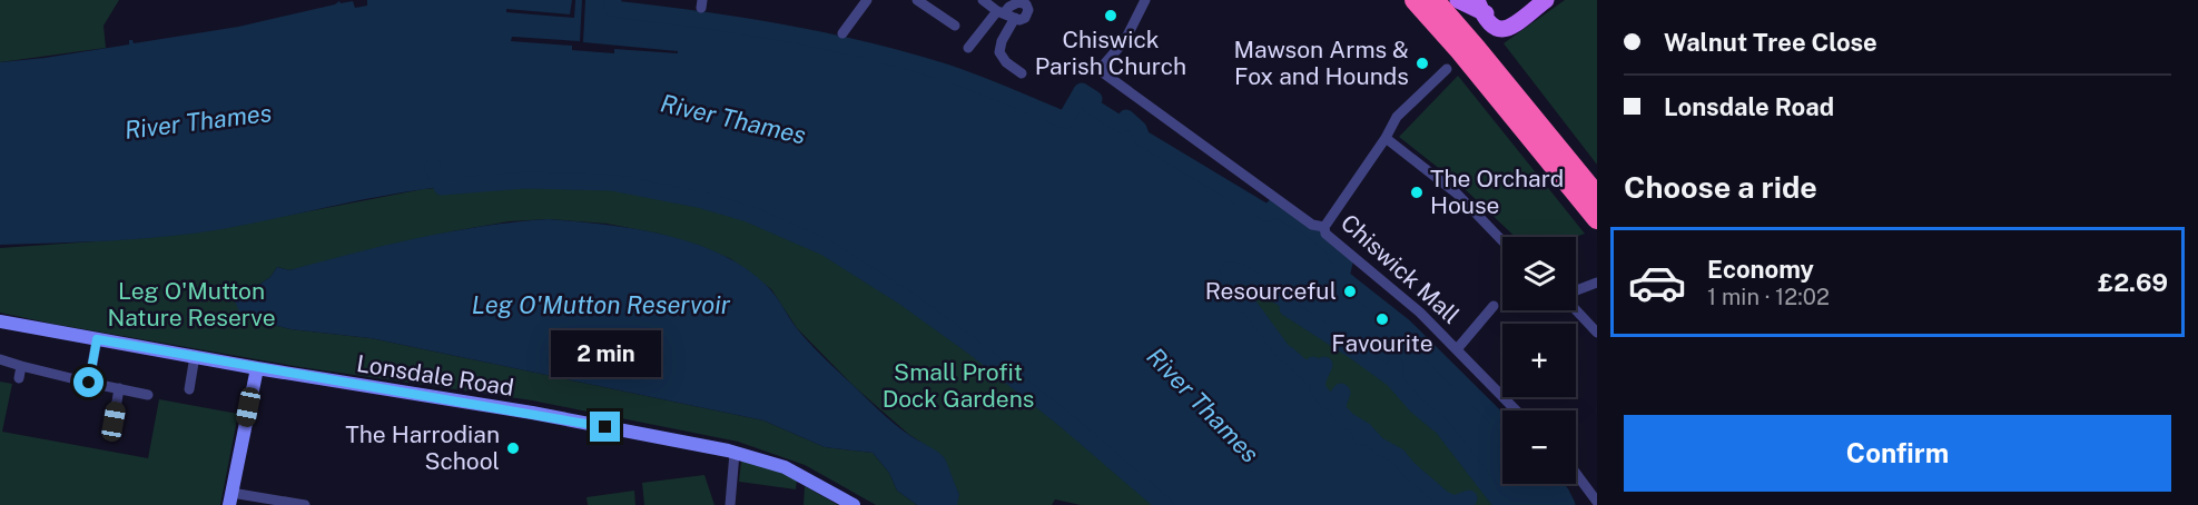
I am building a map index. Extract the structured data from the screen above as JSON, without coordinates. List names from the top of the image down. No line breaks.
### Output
{"streets":{"main road":["Lonsdale Road"],"street":["Chiswick Mall"]},"water":["River Thames","Leg O'Mutton Reservoir"],"parks":["Leg O'Mutton Nature Reserve","Small Profit Dock Gardens"],"places":["Chiswick Parish Church","Mawson Arms & Fox and Hounds","The Orchard House","Resourceful","Favourite","The Harrodian School"],"page":{"banner":["Walnut Tree Close","Lonsdale Road"],"heading":"Choose a ride","list":[{"name":"Economy","note":"1 min · 12:02","value":"£2.69"}],"map_buttons":["+","−"],"bubble":"2 min","buttons":"Confirm"}}
